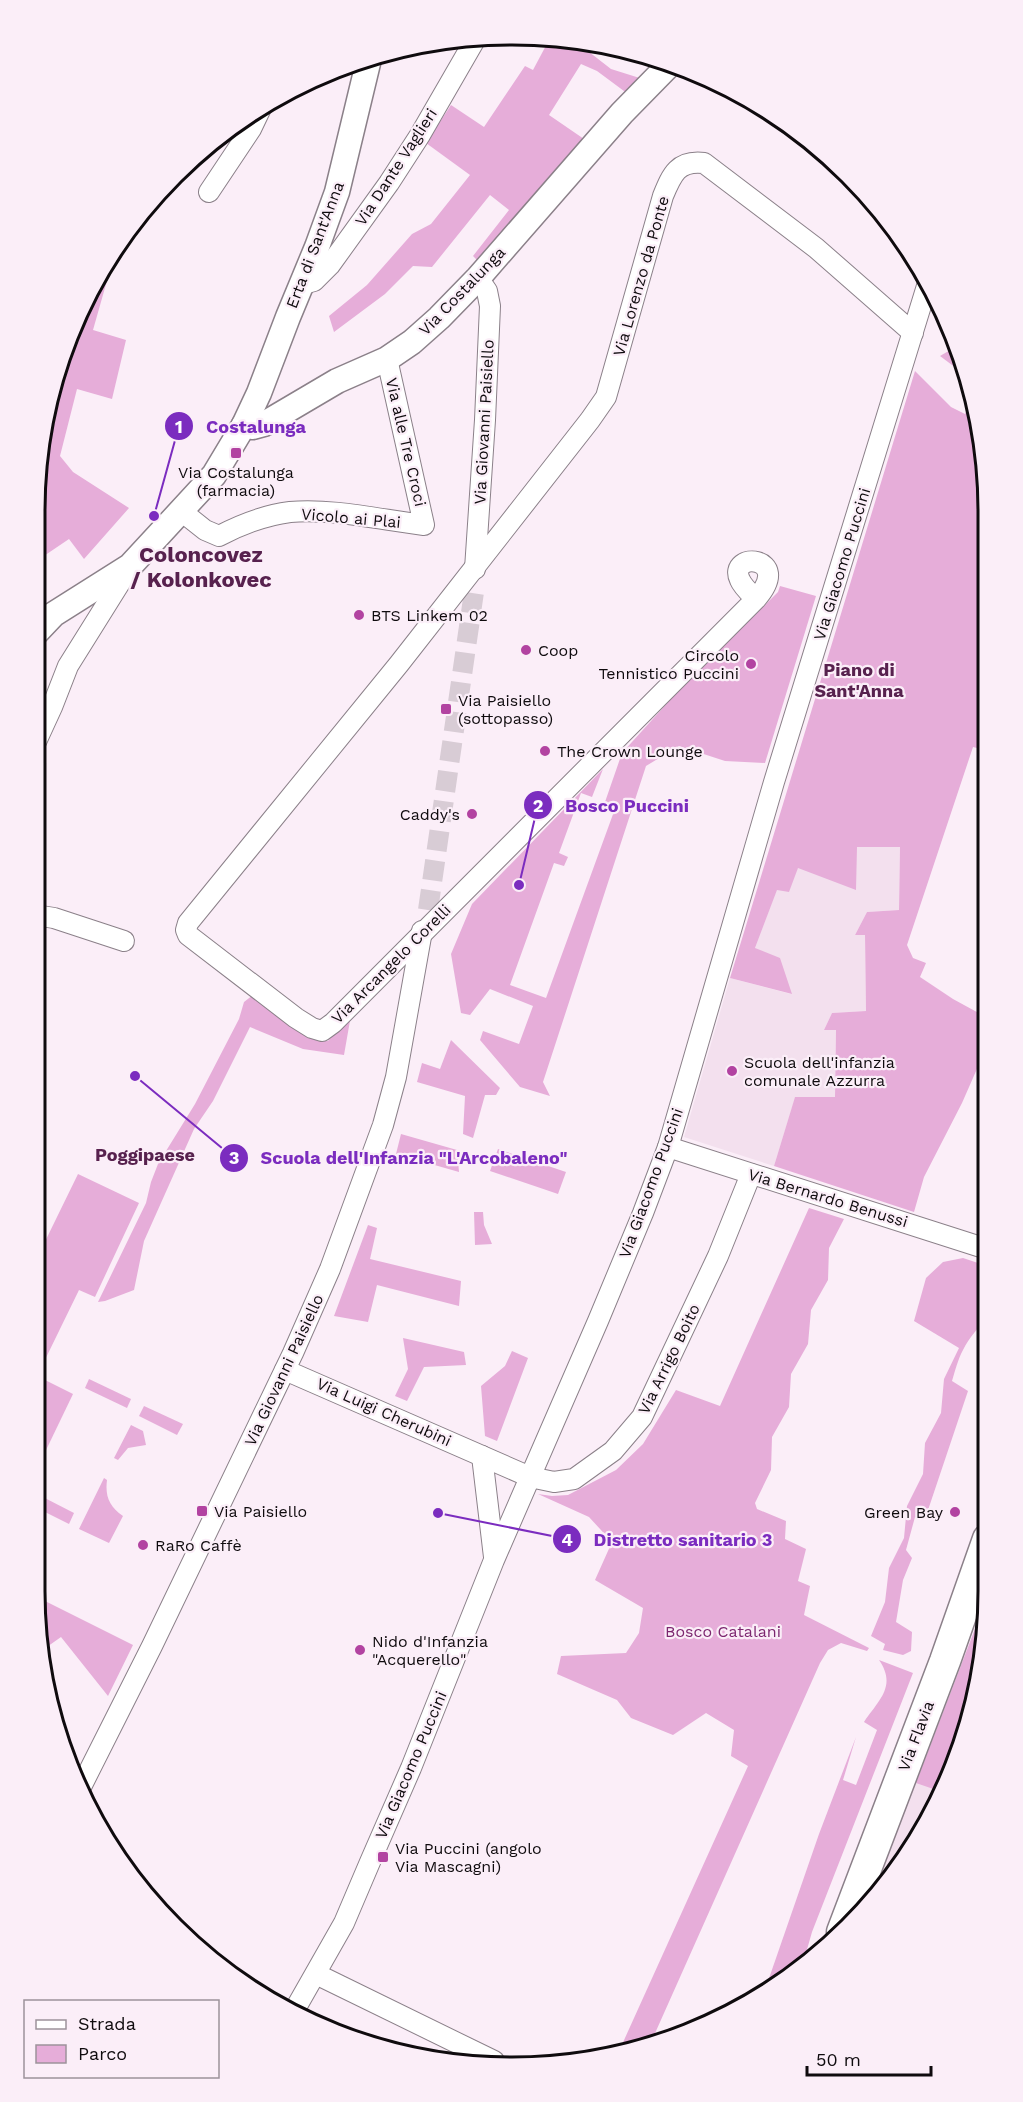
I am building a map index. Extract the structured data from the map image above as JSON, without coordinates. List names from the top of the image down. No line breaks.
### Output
{"streets":{"main road":["Via Flavia"],"street":["Via Dante Vaglieri","Erta di Sant'Anna","Via Lorenzo da Ponte","Via Costalunga","Via Giovanni Paisiello","Via alle Tre Croci","Vicolo ai Plai","Via Giacomo Puccini","Via Arcangelo Corelli","Via Bernardo Benussi","Via Arrigo Boito","Via Luigi Cherubini"]},"crossings":[["Via Dante Vaglieri","Erta di Sant'Anna"],["Erta di Sant'Anna","Via Costalunga"],["Via Lorenzo da Ponte","Via Giovanni Paisiello"],["Via Lorenzo da Ponte","Via Giacomo Puccini"],["Via Lorenzo da Ponte","Via Arcangelo Corelli"],["Via Costalunga","Via Giovanni Paisiello"],["Via Costalunga","Via alle Tre Croci"],["Via Giovanni Paisiello","Via Arcangelo Corelli"],["Via Giovanni Paisiello","Via Luigi Cherubini"],["Via alle Tre Croci","Vicolo ai Plai"],["Via Giacomo Puccini","Via Bernardo Benussi"],["Via Giacomo Puccini","Via Arrigo Boito"],["Via Giacomo Puccini","Via Luigi Cherubini"],["Via Bernardo Benussi","Via Arrigo Boito"],["Via Arrigo Boito","Via Luigi Cherubini"]],"districts":["Coloncovez / Kolonkovec","Piano di Sant'Anna","Poggipaese"],"parks":["Bosco Catalani"],"places":{"transit":["Via Costalunga (farmacia)","Via Paisiello (sottopasso)","Via Paisiello","Via Puccini (angolo Via Mascagni)"],"other":["Costalunga","BTS Linkem 02","Coop","Circolo Tennistico Puccini","The Crown Lounge","Caddy's","Bosco Puccini","Scuola dell'infanzia comunale Azzurra","Scuola dell'Infanzia \"L'Arcobaleno\"","Green Bay","Distretto sanitario 3","RaRo Caffè","Nido d'Infanzia \"Acquerello\""]},"legend":["Strada","Parco"],"scale_bar":"50 m"}
